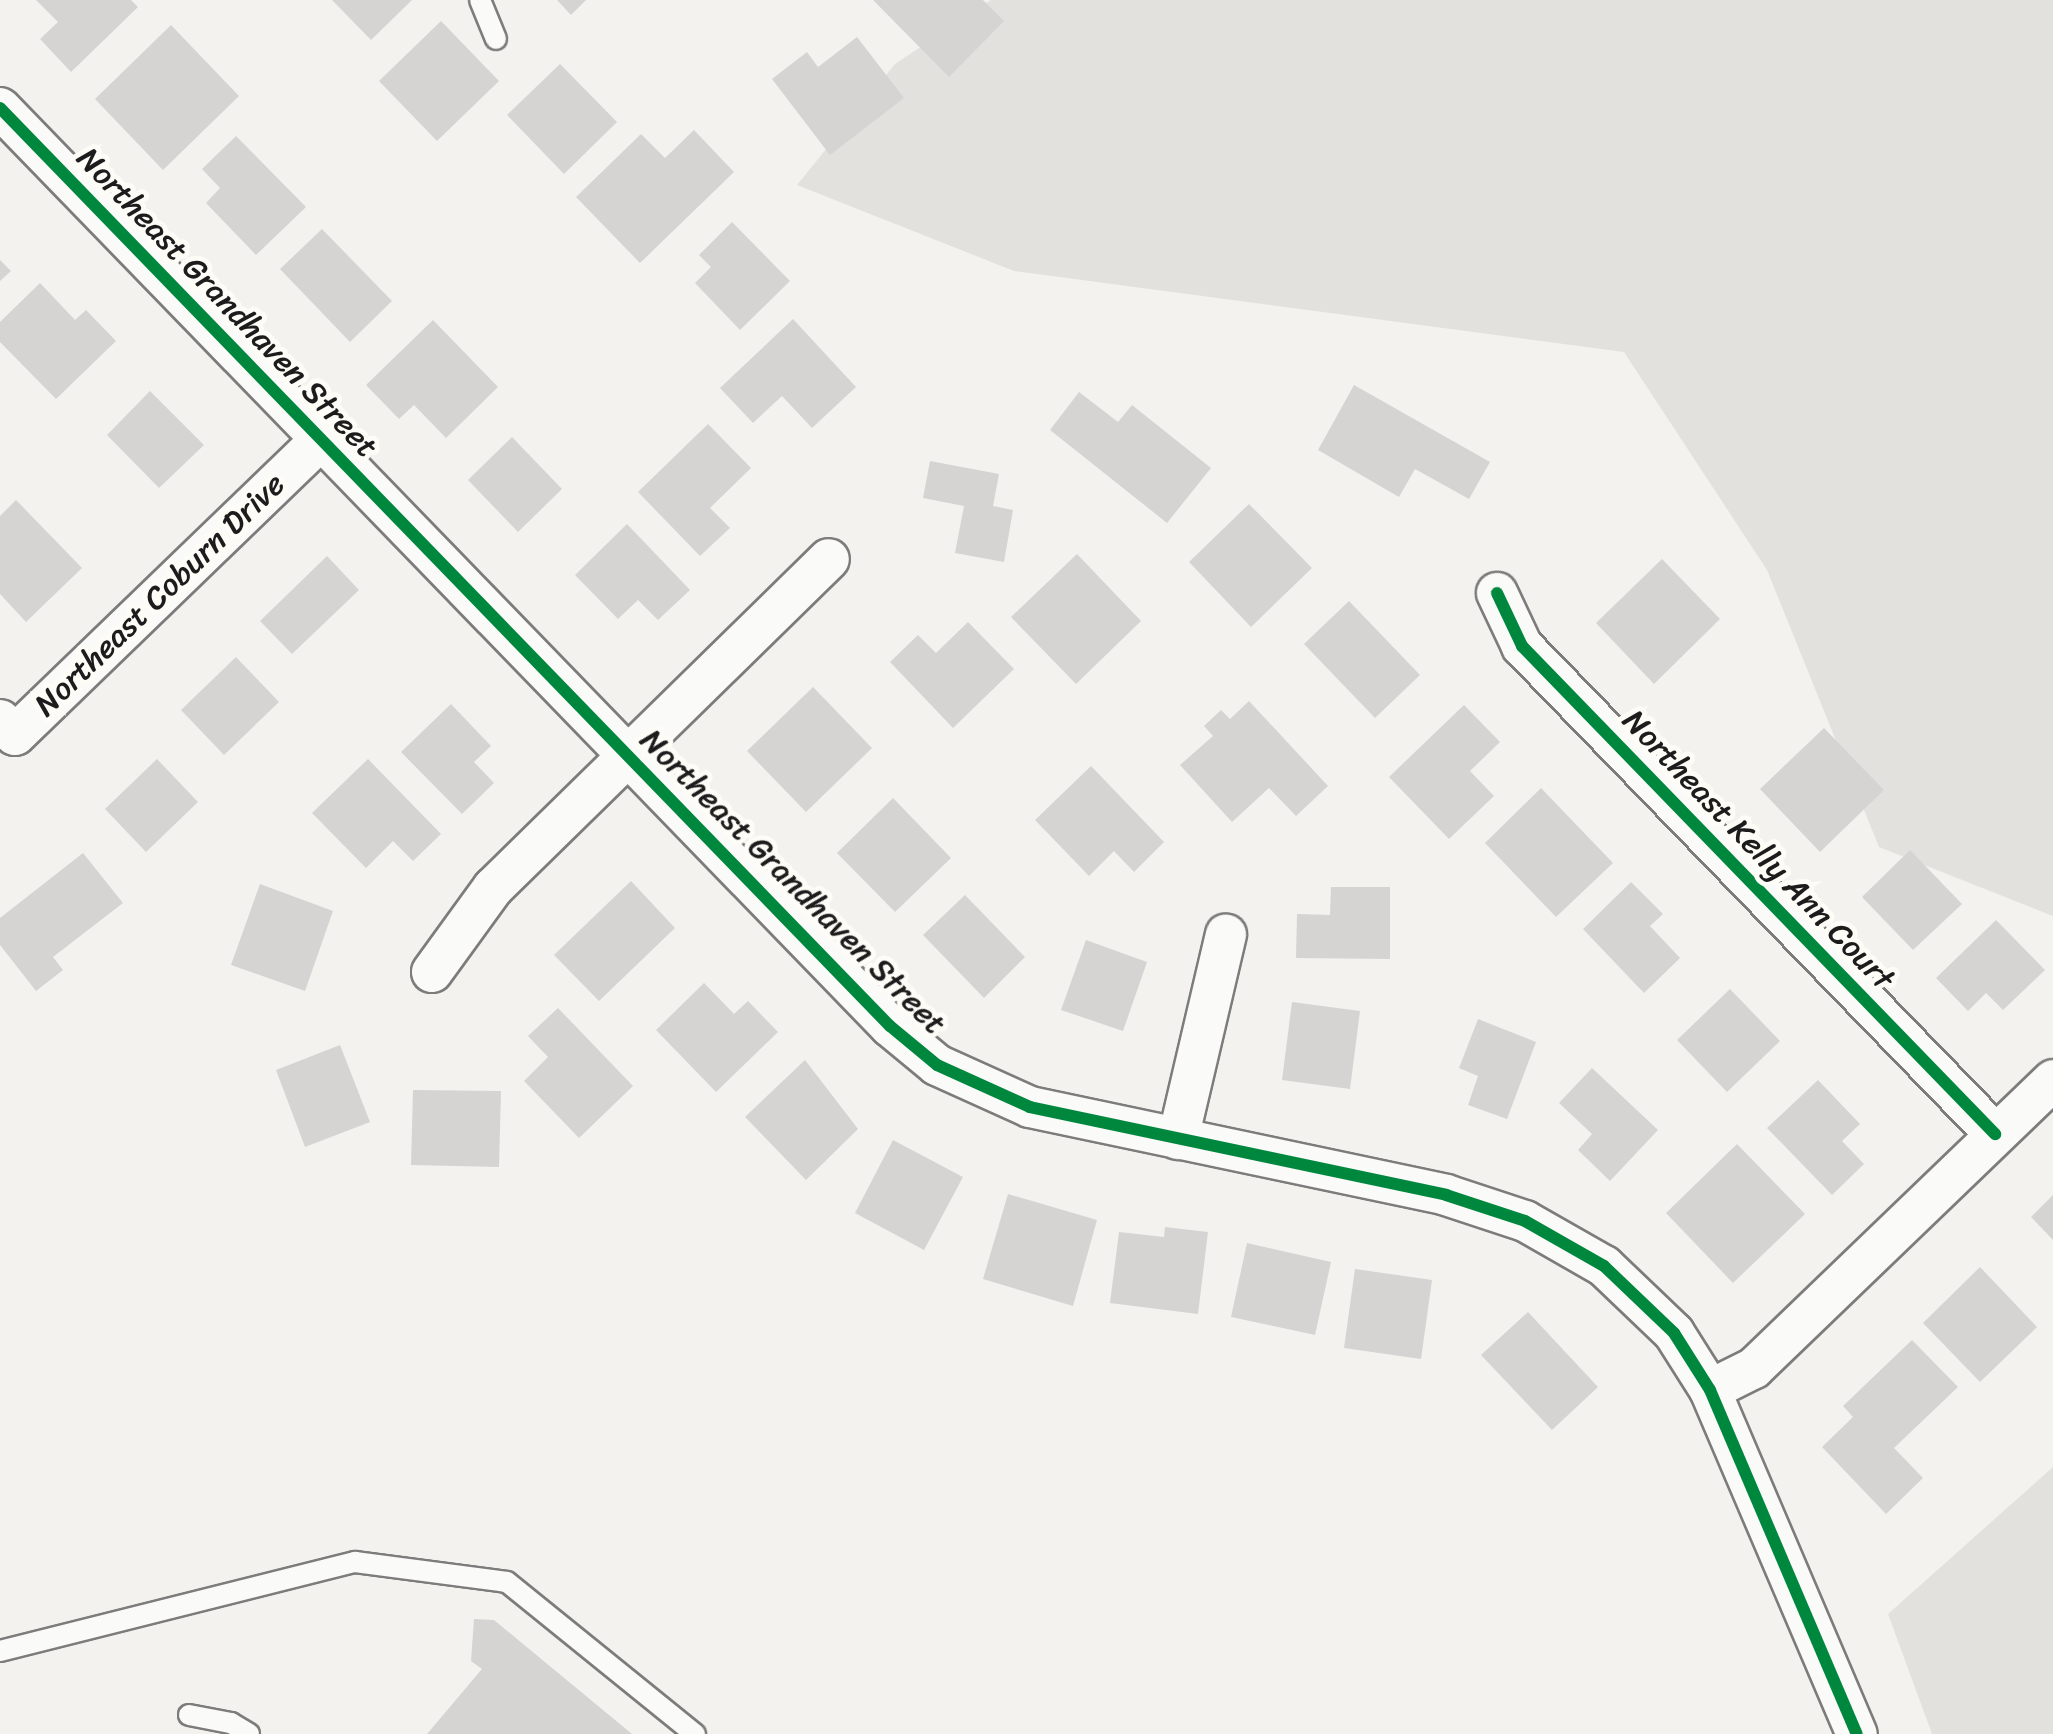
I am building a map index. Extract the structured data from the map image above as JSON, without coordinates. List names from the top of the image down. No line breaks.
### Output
{"streets":{"street":["Northeast Grandhaven Street","Northeast Coburn Drive","Northeast Kelly Ann Court"]},"crossings":[["Northeast Grandhaven Street","Northeast Coburn Drive"]]}
